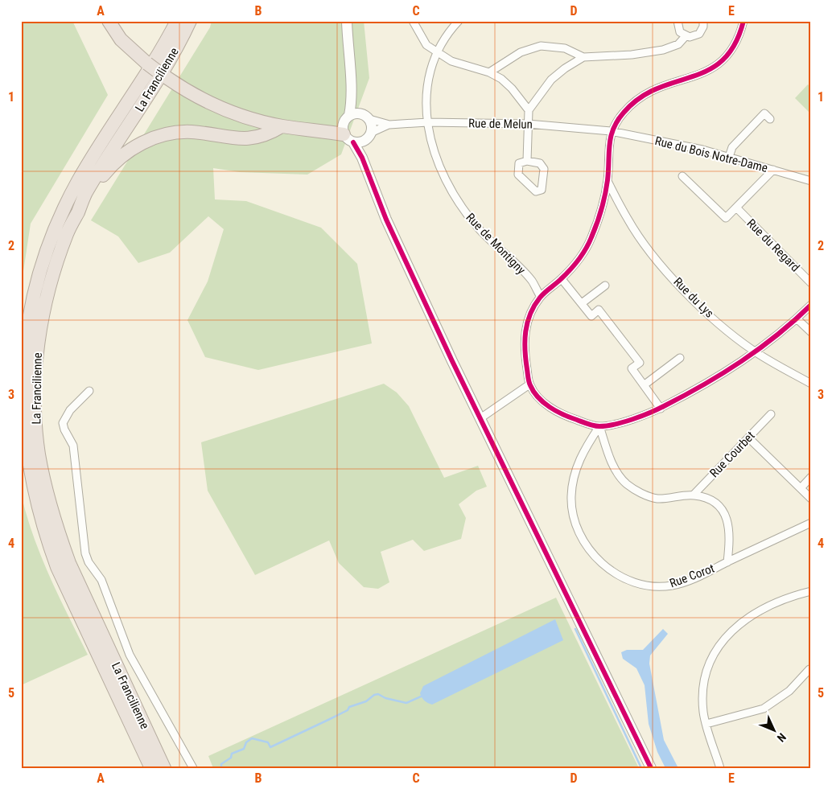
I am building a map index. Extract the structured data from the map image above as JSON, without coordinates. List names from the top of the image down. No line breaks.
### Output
{"streets":{"highway":["La Francilienne"],"street":["Rue de Melun","Rue du Bois Notre-Dame","Rue de Montigny","Rue du Regard","Rue du Lys","Rue Courbet","Rue Corot"]},"crossings":[["Rue de Melun","Rue du Bois Notre-Dame"],["Rue de Melun","Rue de Montigny"]],"north":"bottom right","grid":{"columns":["A","B","C","D","E"],"rows":["1","2","3","4","5"]}}
